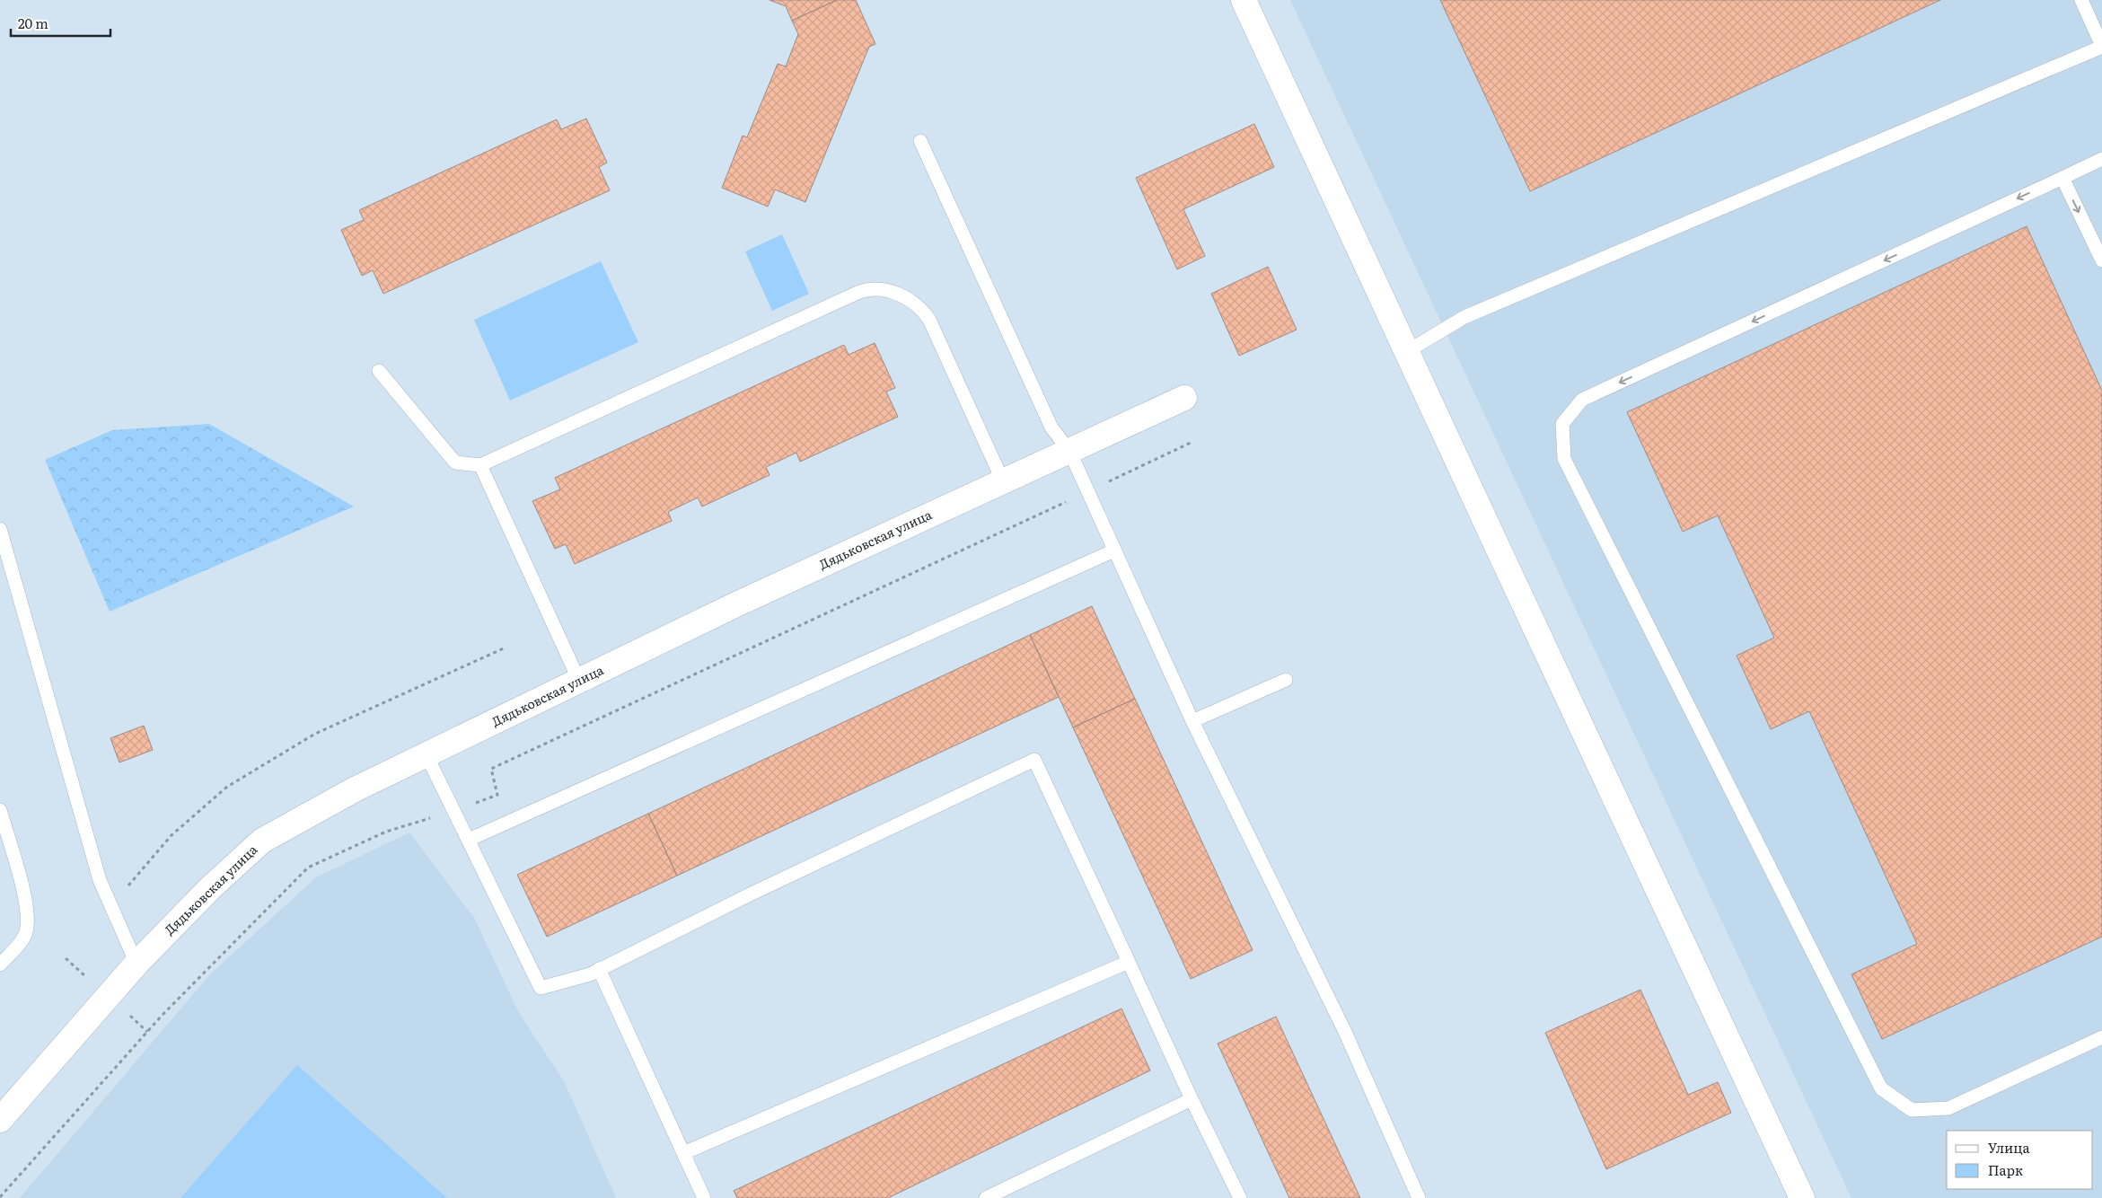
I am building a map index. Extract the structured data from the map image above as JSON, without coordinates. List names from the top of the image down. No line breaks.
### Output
{"streets":{"street":["Дядьковская улица"]},"legend":["Улица","Парк"],"scale_bar":"20 m"}
